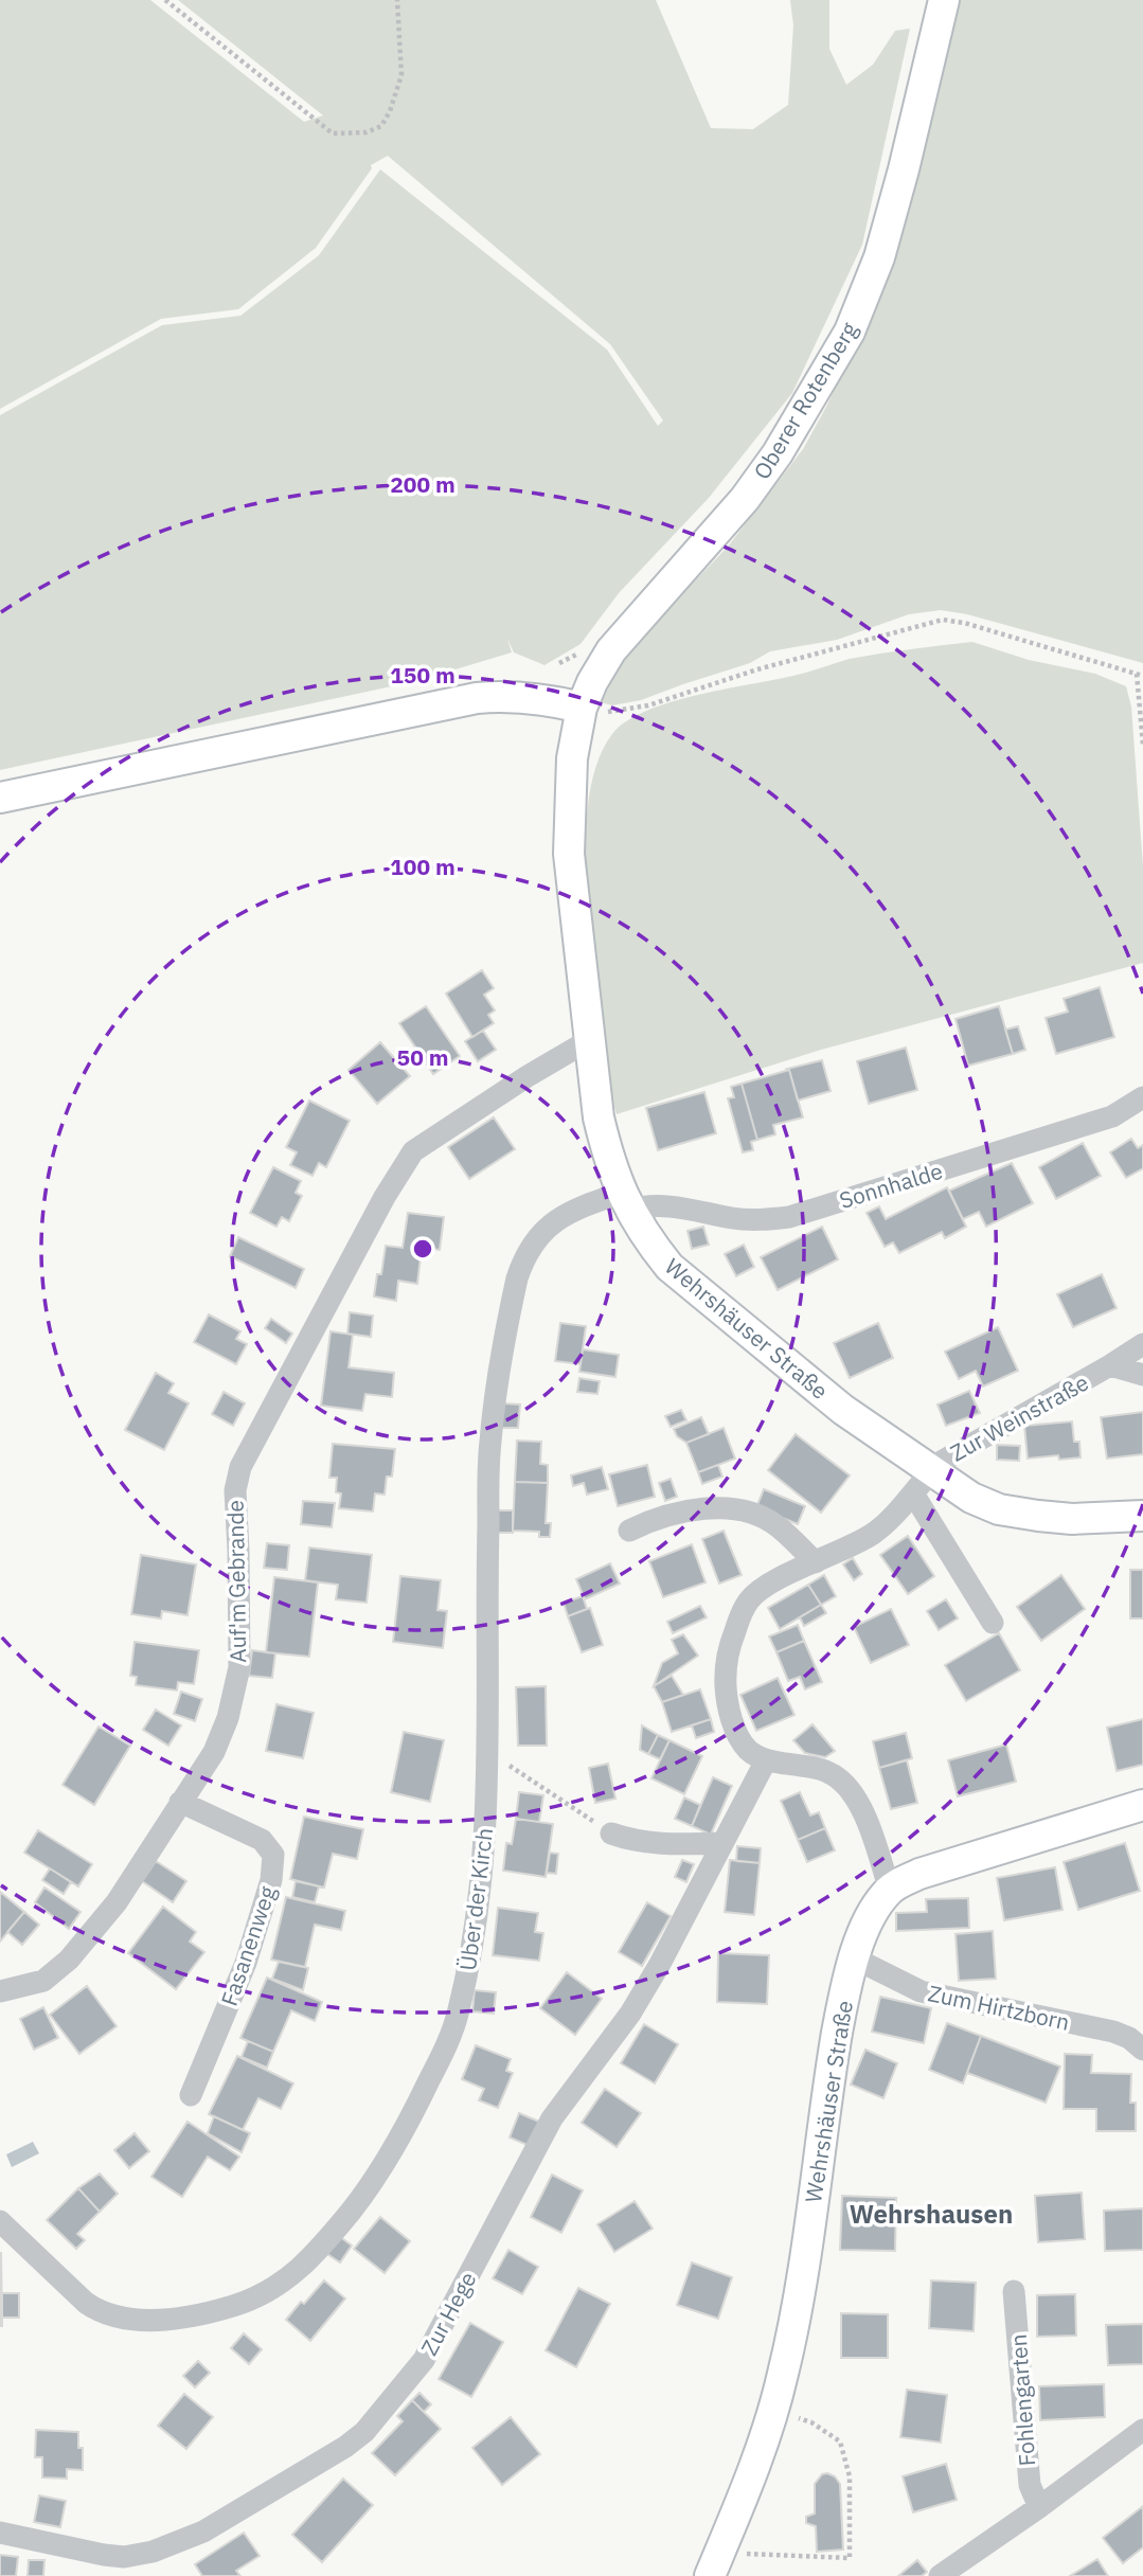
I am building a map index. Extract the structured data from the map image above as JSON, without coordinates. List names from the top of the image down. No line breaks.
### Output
{"streets":{"street":["Oberer Rotenberg","Sonnhalde","Wehrshäuser Straße","Zur Weinstraße","Auf'm Gebrande","Über der Kirch","Fasanenweg","Zum Hirtzborn","Zur Hege","Fohlengarten"]},"crossings":[["Oberer Rotenberg","Wehrshäuser Straße"],["Sonnhalde","Wehrshäuser Straße"],["Sonnhalde","Über der Kirch"],["Wehrshäuser Straße","Zur Weinstraße"],["Wehrshäuser Straße","Auf'm Gebrande"],["Wehrshäuser Straße","Über der Kirch"],["Wehrshäuser Straße","Zum Hirtzborn"],["Zur Weinstraße","Zur Hege"],["Auf'm Gebrande","Fasanenweg"]],"districts":["Wehrshausen"],"rings":["200 m","150 m","100 m","50 m"]}
